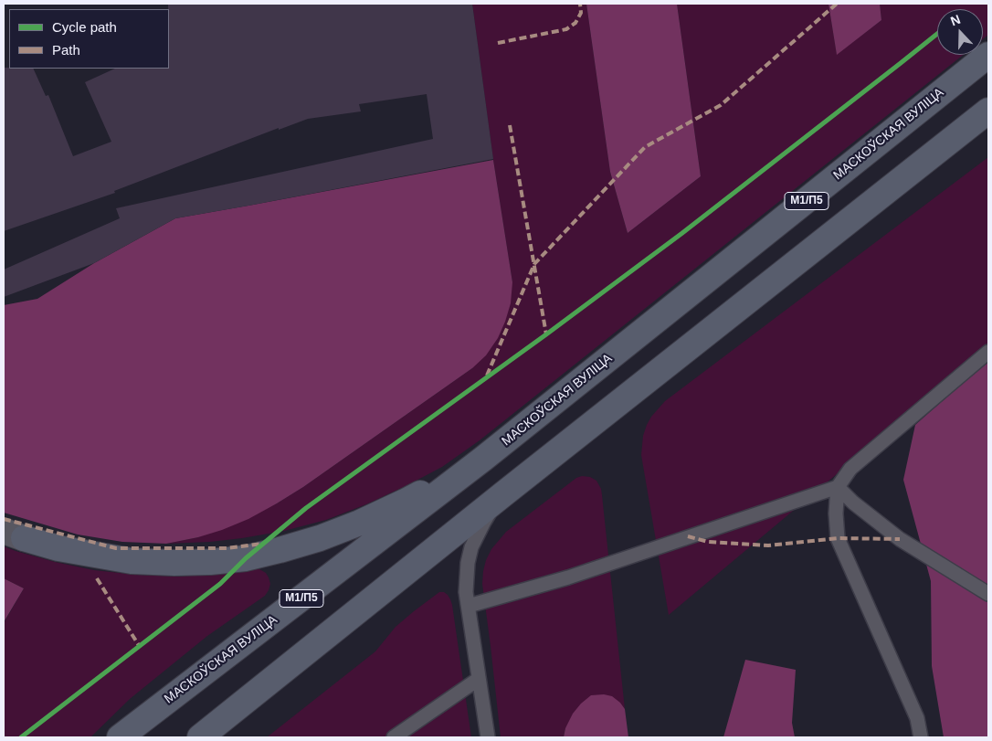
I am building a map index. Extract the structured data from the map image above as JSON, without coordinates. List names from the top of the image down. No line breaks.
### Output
{"streets":{"highway":["МАСКОЎСКАЯ ВУЛІЦА","М1/П5"]},"legend":["Cycle path","Path"],"north":"top"}
